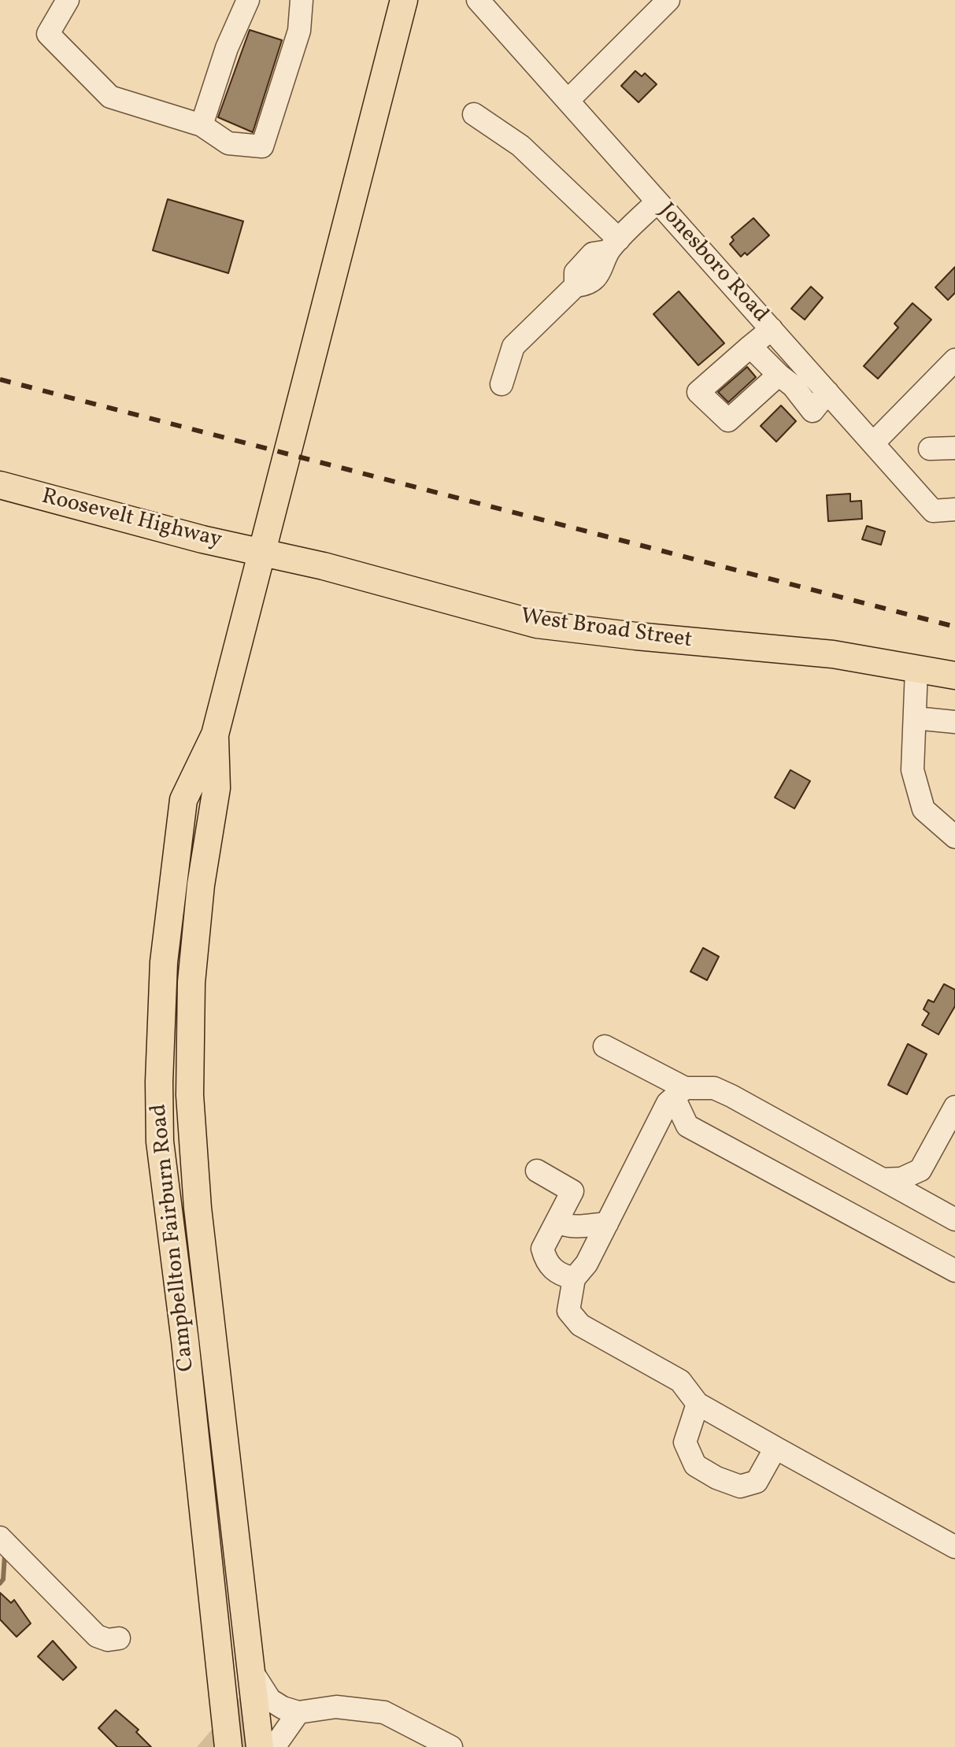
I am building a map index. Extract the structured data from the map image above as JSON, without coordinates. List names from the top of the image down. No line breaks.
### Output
{"streets":{"main road":["Roosevelt Highway","West Broad Street","Campbellton Fairburn Road"],"street":["Jonesboro Road"]},"crossings":[["Roosevelt Highway","West Broad Street"],["Roosevelt Highway","Campbellton Fairburn Road"],["West Broad Street","Campbellton Fairburn Road"]]}
